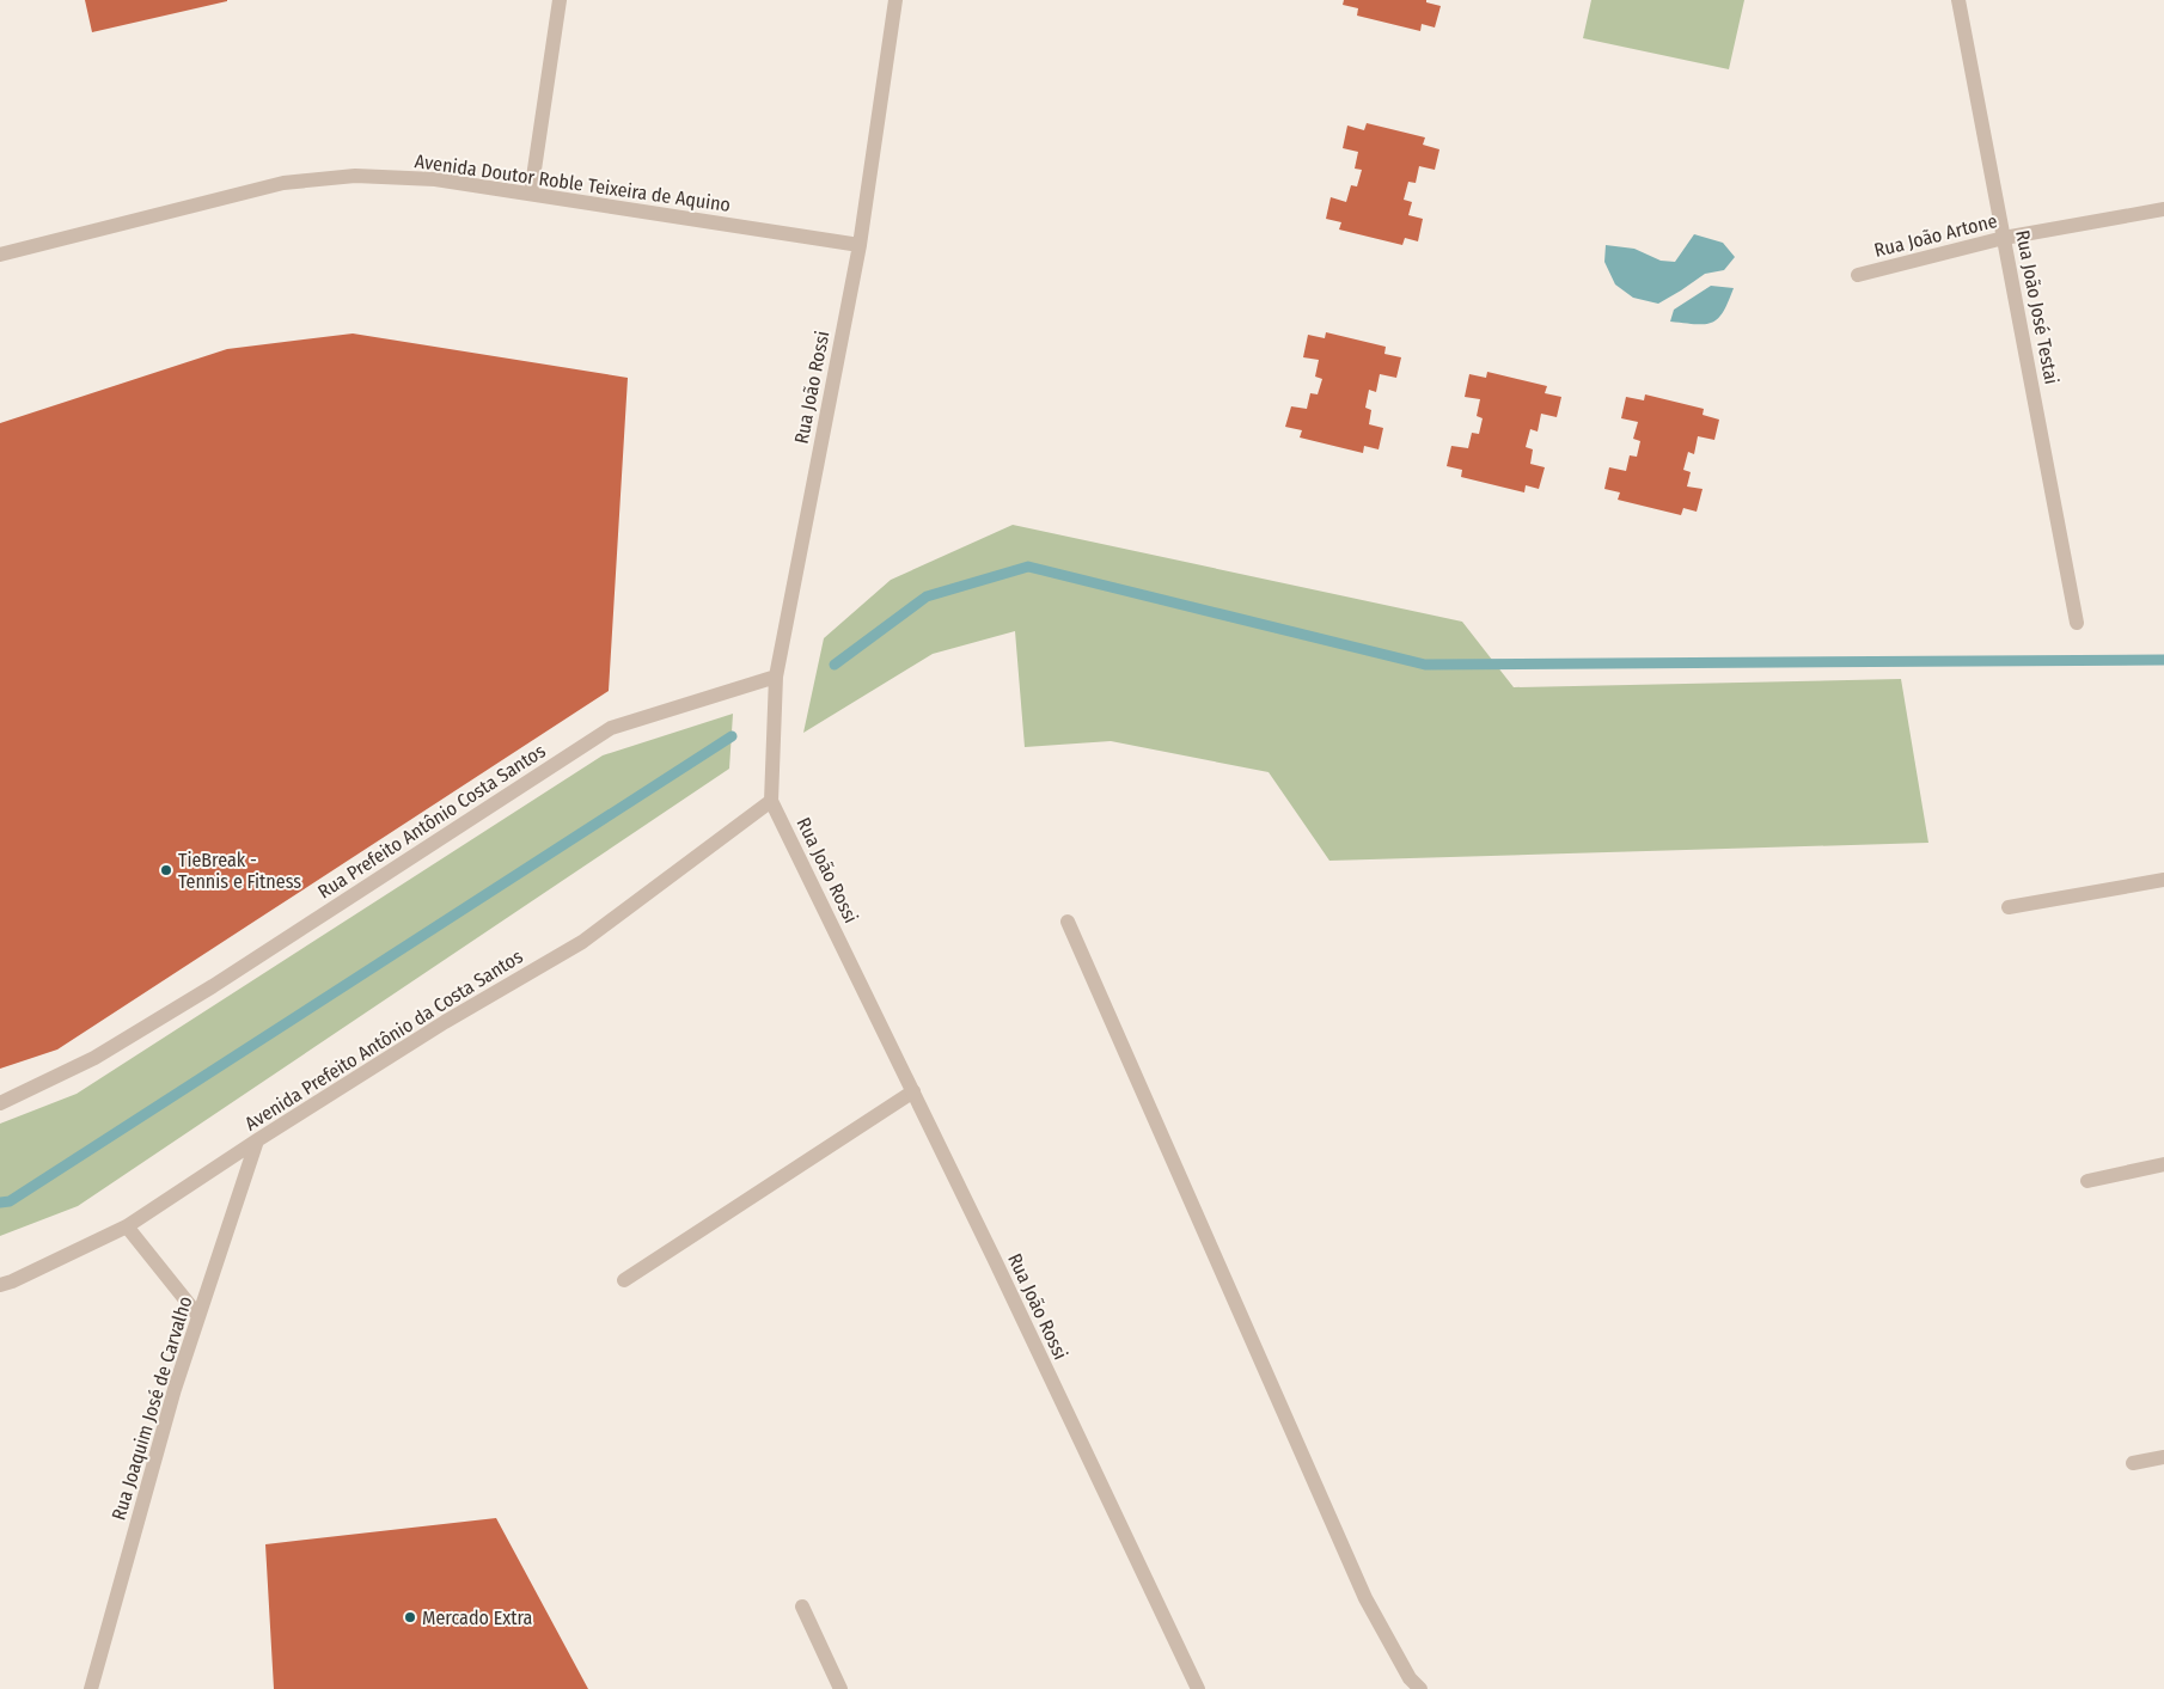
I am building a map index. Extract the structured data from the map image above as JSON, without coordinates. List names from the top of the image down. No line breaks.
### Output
{"streets":{"street":["Avenida Doutor Roble Teixeira de Aquino","Rua João Artone","Rua João José Testai","Rua João Rossi","Rua Prefeito Antônio Costa Santos","Avenida Prefeito Antônio da Costa Santos","Rua Joaquim José de Carvalho"]},"crossings":[["Avenida Doutor Roble Teixeira de Aquino","Rua João Rossi"],["Rua João Artone","Rua João José Testai"],["Rua João Rossi","Rua Prefeito Antônio Costa Santos"],["Rua João Rossi","Avenida Prefeito Antônio da Costa Santos"],["Avenida Prefeito Antônio da Costa Santos","Rua Joaquim José de Carvalho"]],"places":["TieBreak - Tennis e Fitness","Mercado Extra"]}
